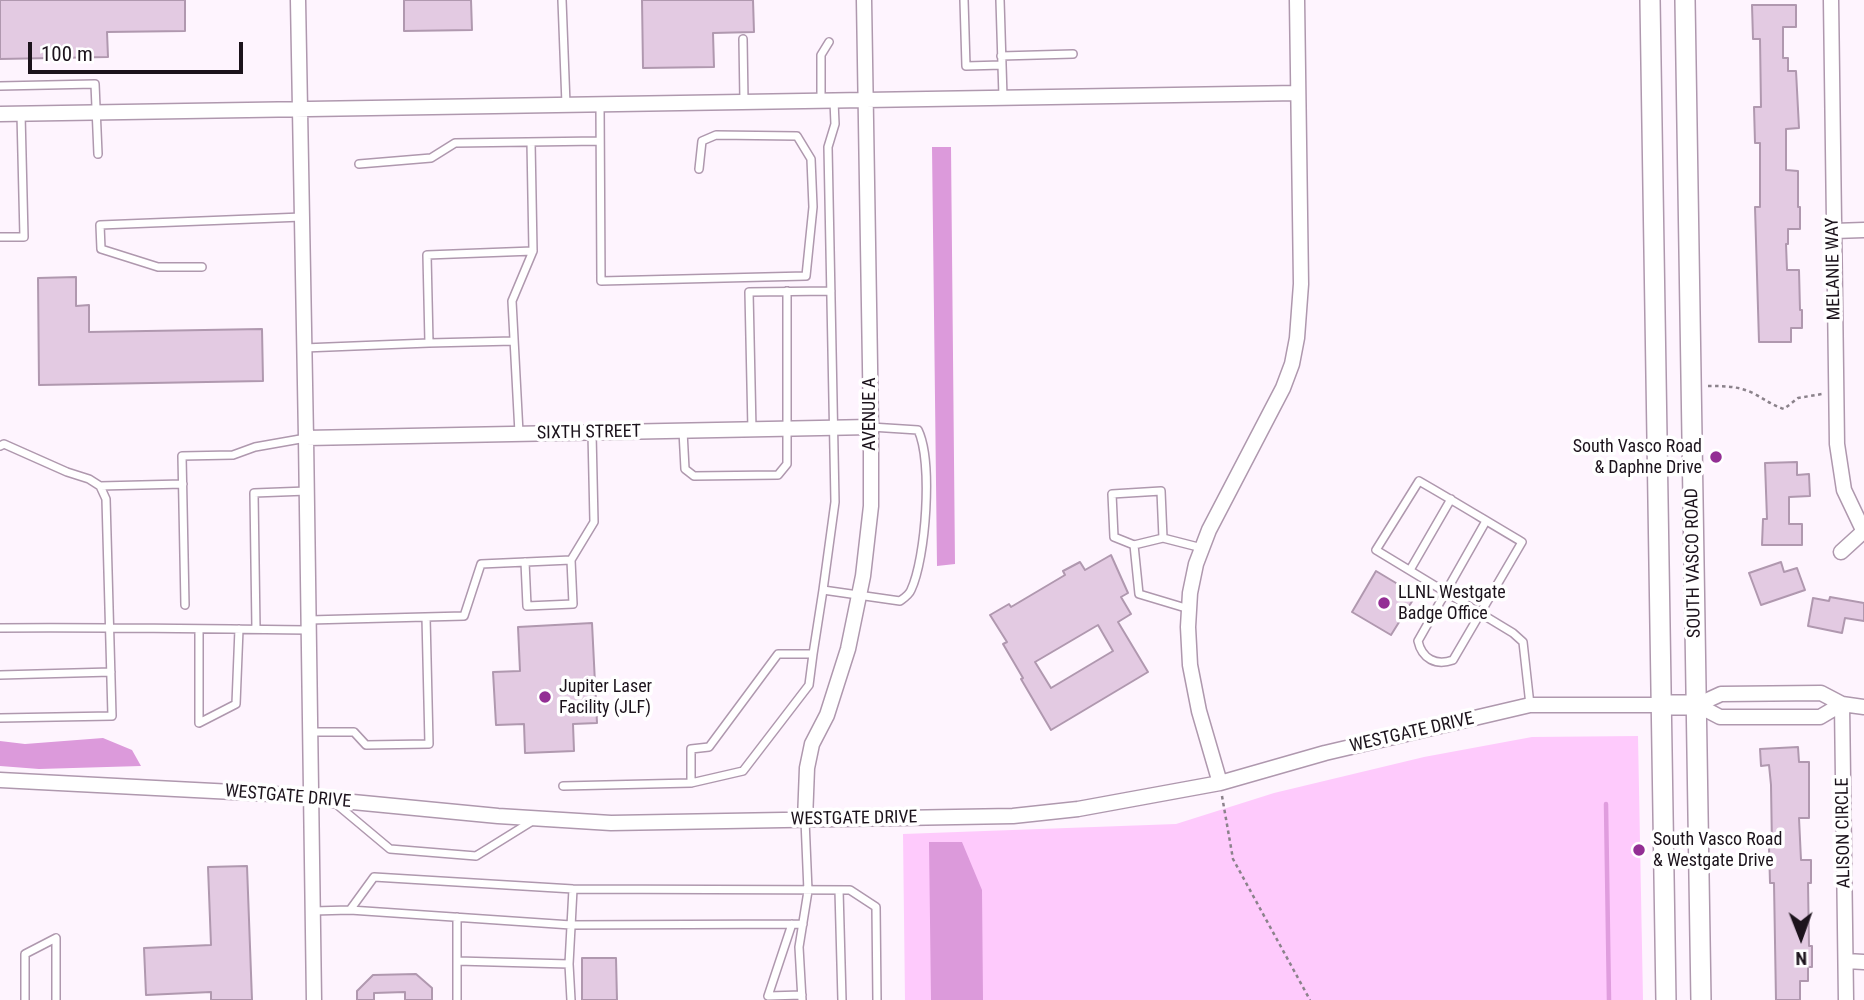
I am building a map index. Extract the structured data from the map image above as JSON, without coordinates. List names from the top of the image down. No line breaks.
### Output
{"streets":{"main road":["SOUTH VASCO ROAD","WESTGATE DRIVE"],"street":["MELANIE WAY","AVENUE A","SIXTH STREET","ALISON CIRCLE"]},"crossings":[["AVENUE A","SIXTH STREET"],["AVENUE A","WESTGATE DRIVE"],["SOUTH VASCO ROAD","WESTGATE DRIVE"]],"places":["South Vasco Road & Daphne Drive","LLNL Westgate Badge Office","Jupiter Laser Facility (JLF)","South Vasco Road & Westgate Drive"],"scale_bar":"100 m","north":"bottom"}
